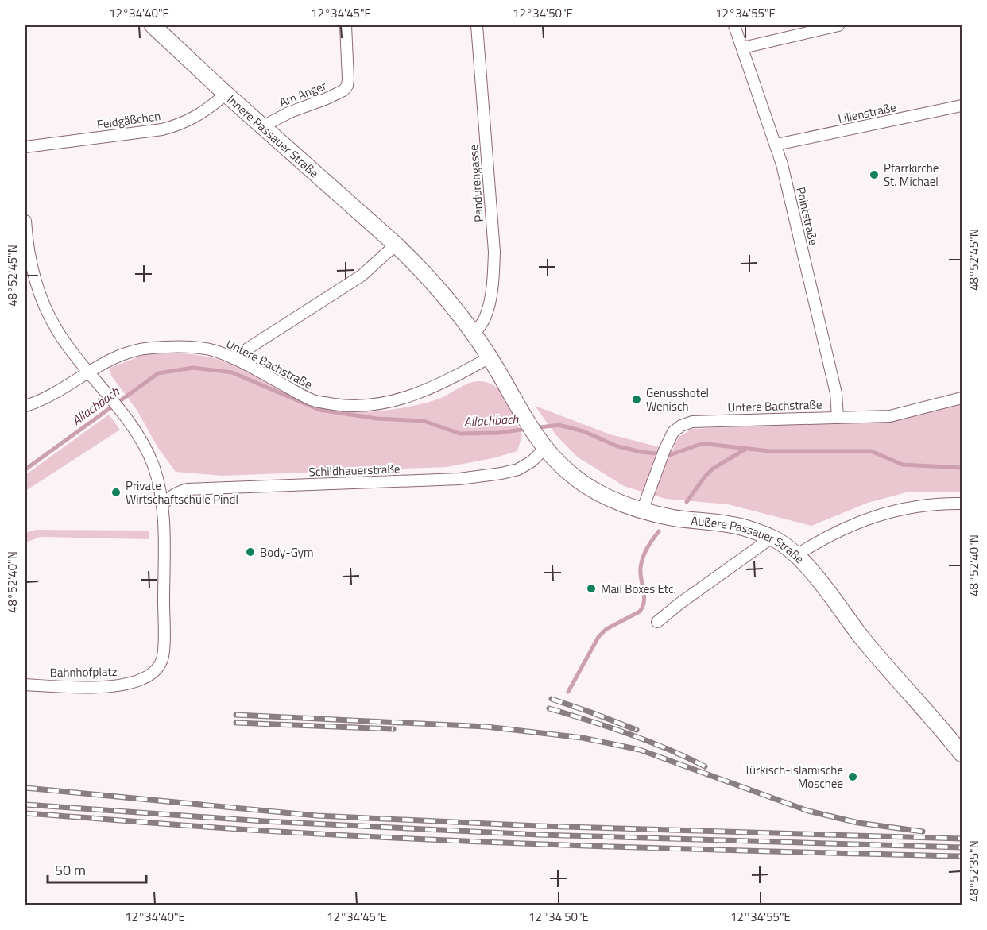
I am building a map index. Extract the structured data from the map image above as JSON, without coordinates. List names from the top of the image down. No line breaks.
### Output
{"streets":{"main road":["Innere Passauer Straße","Äußere Passauer Straße"],"street":["Am Anger","Lilienstraße","Feldgäßchen","Pandurengasse","Pointstraße","Untere Bachstraße","Schildhauerstraße","Bahnhofplatz"]},"crossings":[["Am Anger","Innere Passauer Straße"],["Lilienstraße","Pointstraße"],["Feldgäßchen","Innere Passauer Straße"],["Innere Passauer Straße","Pandurengasse"],["Innere Passauer Straße","Untere Bachstraße"],["Innere Passauer Straße","Äußere Passauer Straße"],["Pointstraße","Untere Bachstraße"],["Untere Bachstraße","Äußere Passauer Straße"],["Schildhauerstraße","Äußere Passauer Straße"],["Schildhauerstraße","Bahnhofplatz"]],"water":["Allachbach"],"places":["Pfarrkirche St. Michael","Genusshotel Wenisch","Private Wirtschaftschule Pindl","Body-Gym","Mail Boxes Etc.","Türkisch-islamische Moschee"],"scale_bar":"50 m","coordinates":["12°34'40\"E","12°34'45\"E","12°34'50\"E","12°34'55\"E","48°52'45\"N","48°52'40\"N","48°52'35\"N"]}
